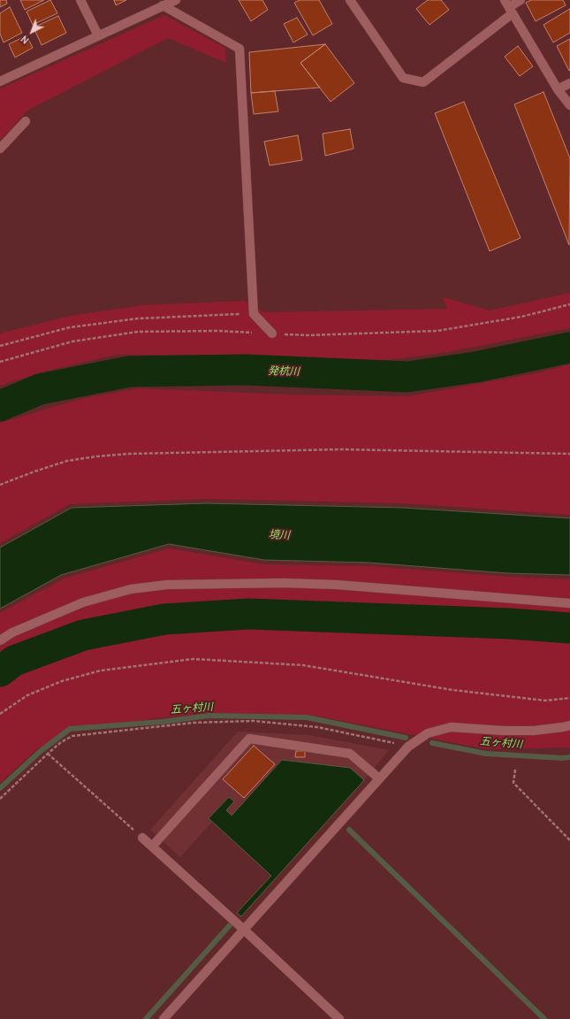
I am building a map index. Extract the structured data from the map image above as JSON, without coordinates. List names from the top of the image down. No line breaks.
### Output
{"water":["発杭川","境川","五ヶ村川"],"north":"bottom left"}
